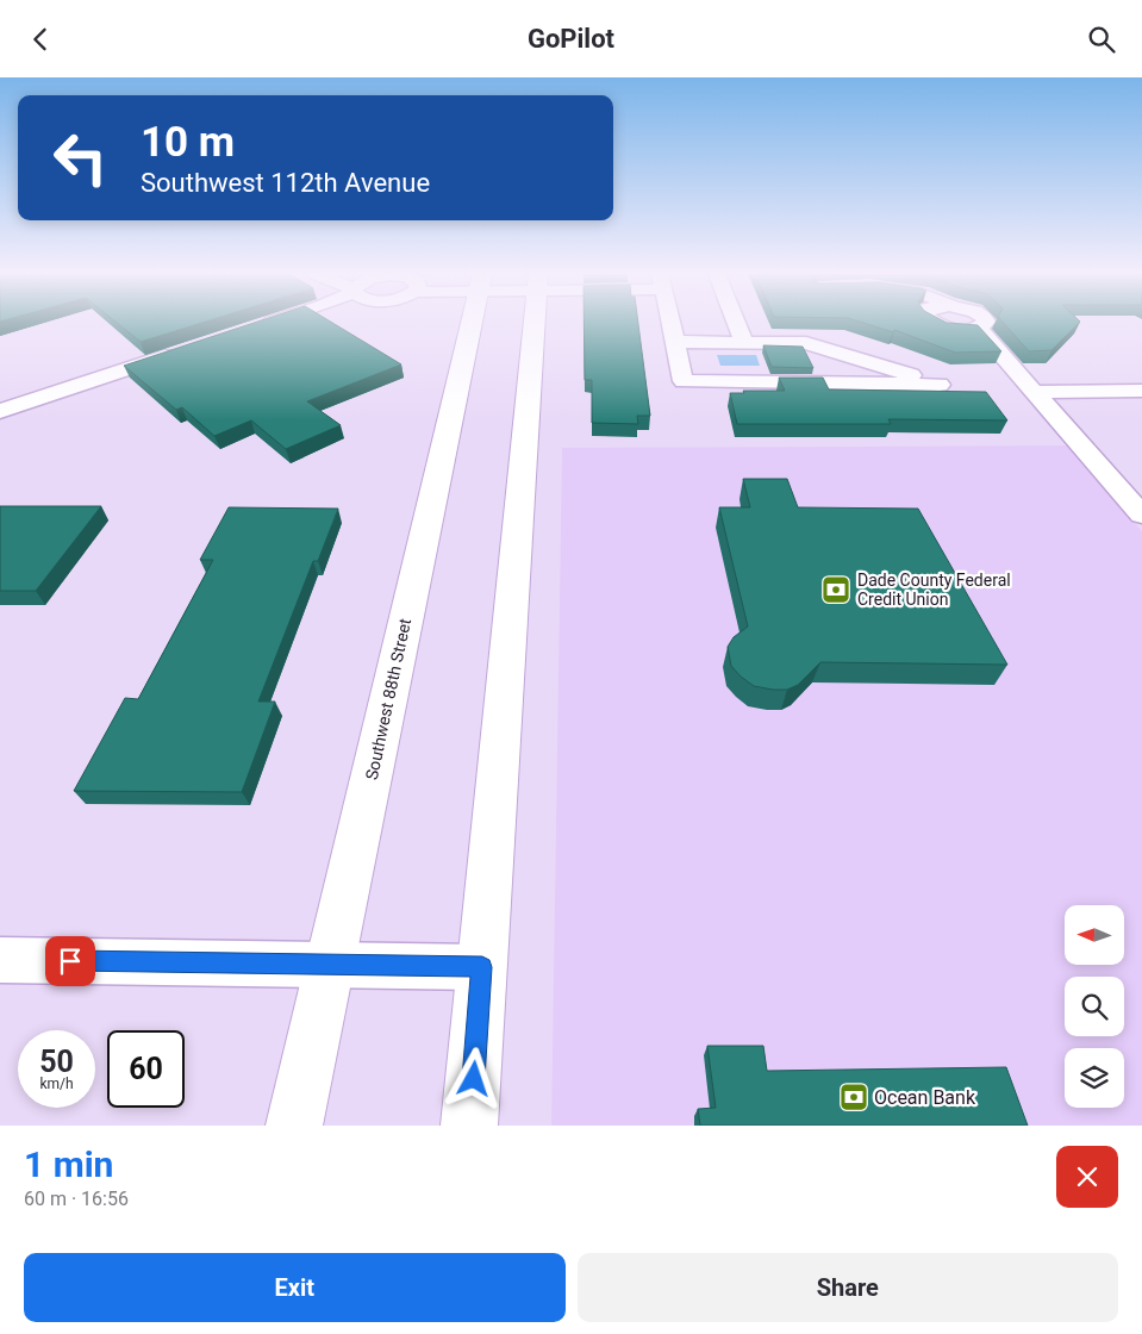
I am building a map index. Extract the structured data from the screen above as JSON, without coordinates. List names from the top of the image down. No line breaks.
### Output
{"streets":{"main road":["Southwest 88th Street"]},"places":{"bank":["Dade County Federal Credit Union","Ocean Bank"]},"north":"left","page":{"header":"GoPilot","turn":["10 m","Southwest 112th Avenue"],"speed":"50 km/h","limit":"60","heading":["1 min","60 m · 16:56"],"buttons":["Exit","Share"]}}
